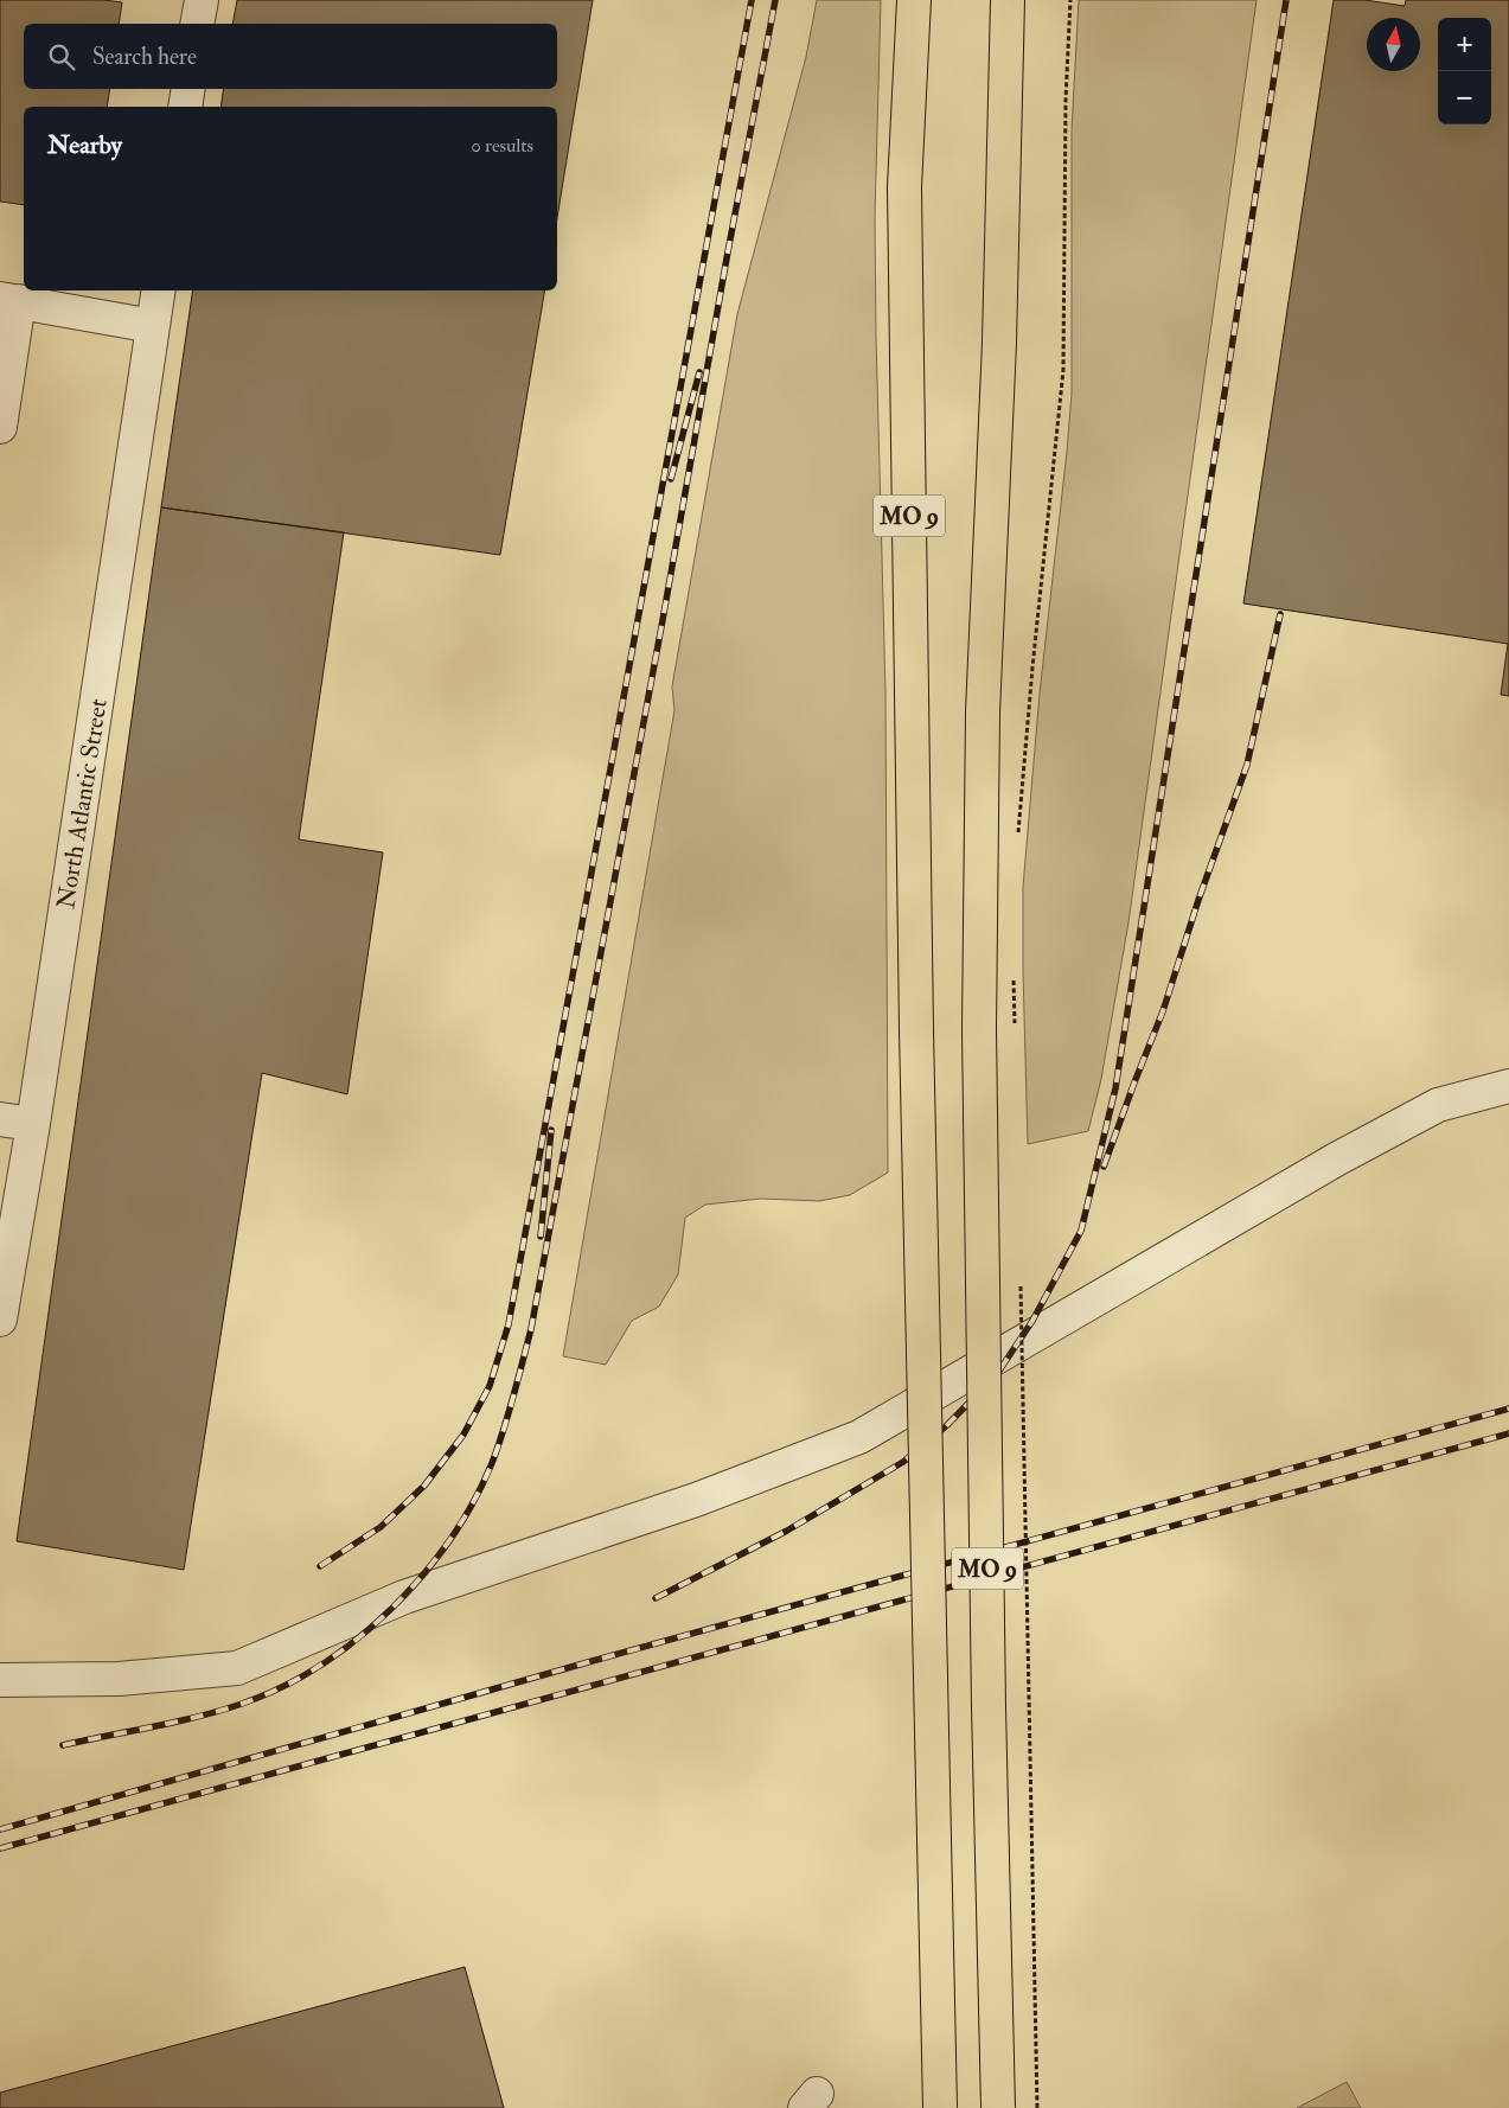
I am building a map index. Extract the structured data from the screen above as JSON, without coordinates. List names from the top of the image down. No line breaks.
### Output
{"streets":{"main road":["MO 9"],"street":["North Atlantic Street"]},"north":"top","page":{"map_buttons":["+","−"],"search":"Search here","heading":["Nearby","0 results"]}}
